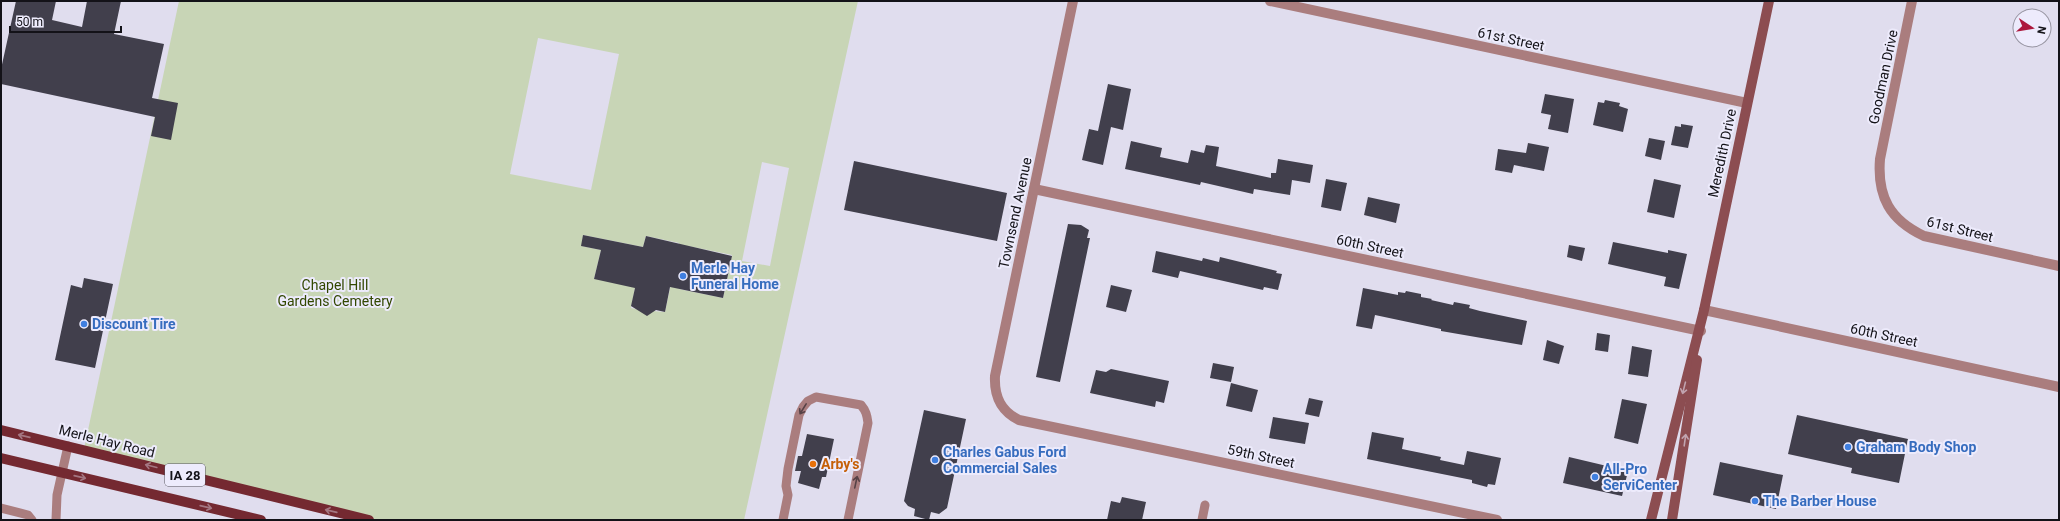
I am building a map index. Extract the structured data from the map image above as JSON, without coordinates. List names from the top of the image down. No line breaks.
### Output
{"streets":{"main road":["Meredith Drive","Merle Hay Road","IA 28"],"street":["61st Street","Goodman Drive","Townsend Avenue","60th Street","59th Street"]},"crossings":[["61st Street","Goodman Drive"],["61st Street","Meredith Drive"],["Meredith Drive","60th Street"],["Townsend Avenue","60th Street"],["Townsend Avenue","59th Street"]],"parks":["Chapel Hill Gardens Cemetery"],"places":["Merle Hay Funeral Home","Discount Tire","Graham Body Shop","Charles Gabus Ford Commercial Sales","Arby's","All-Pro ServiCenter","The Barber House"],"scale_bar":"50 m","north":"right"}
